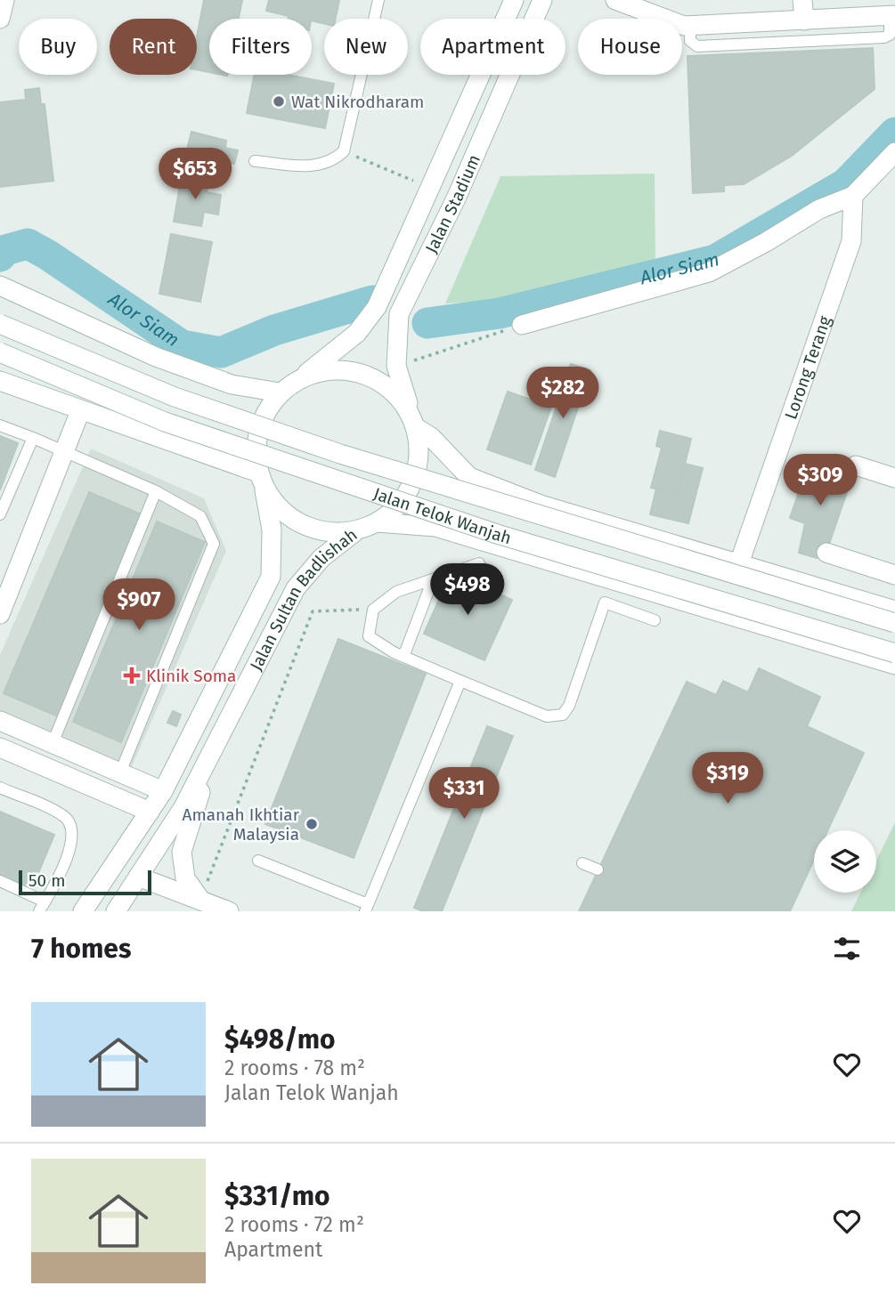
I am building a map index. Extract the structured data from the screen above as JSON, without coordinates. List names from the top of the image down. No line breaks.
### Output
{"streets":{"main road":["Jalan Stadium","Lorong Terang","Jalan Telok Wanjah","Jalan Sultan Badlishah"]},"crossings":[["Jalan Stadium","Jalan Sultan Badlishah"]],"water":["Alor Siam"],"places":{"other":["Wat Nikrodharam","Amanah Ikhtiar Malaysia"],"health":["Klinik Soma"]},"scale_bar":"50 m","page":{"chip":["Buy","Rent","Filters","New","Apartment","House"],"price":["$653","$282","$309","$498","$907","$319","$331"],"scale":"50 m","heading":"7 homes","list":[{"name":"$498/mo","note":"2 rooms · 78 m² · Jalan Telok Wanjah"},{"name":"$331/mo","note":"2 rooms · 72 m² · Apartment"}]}}
